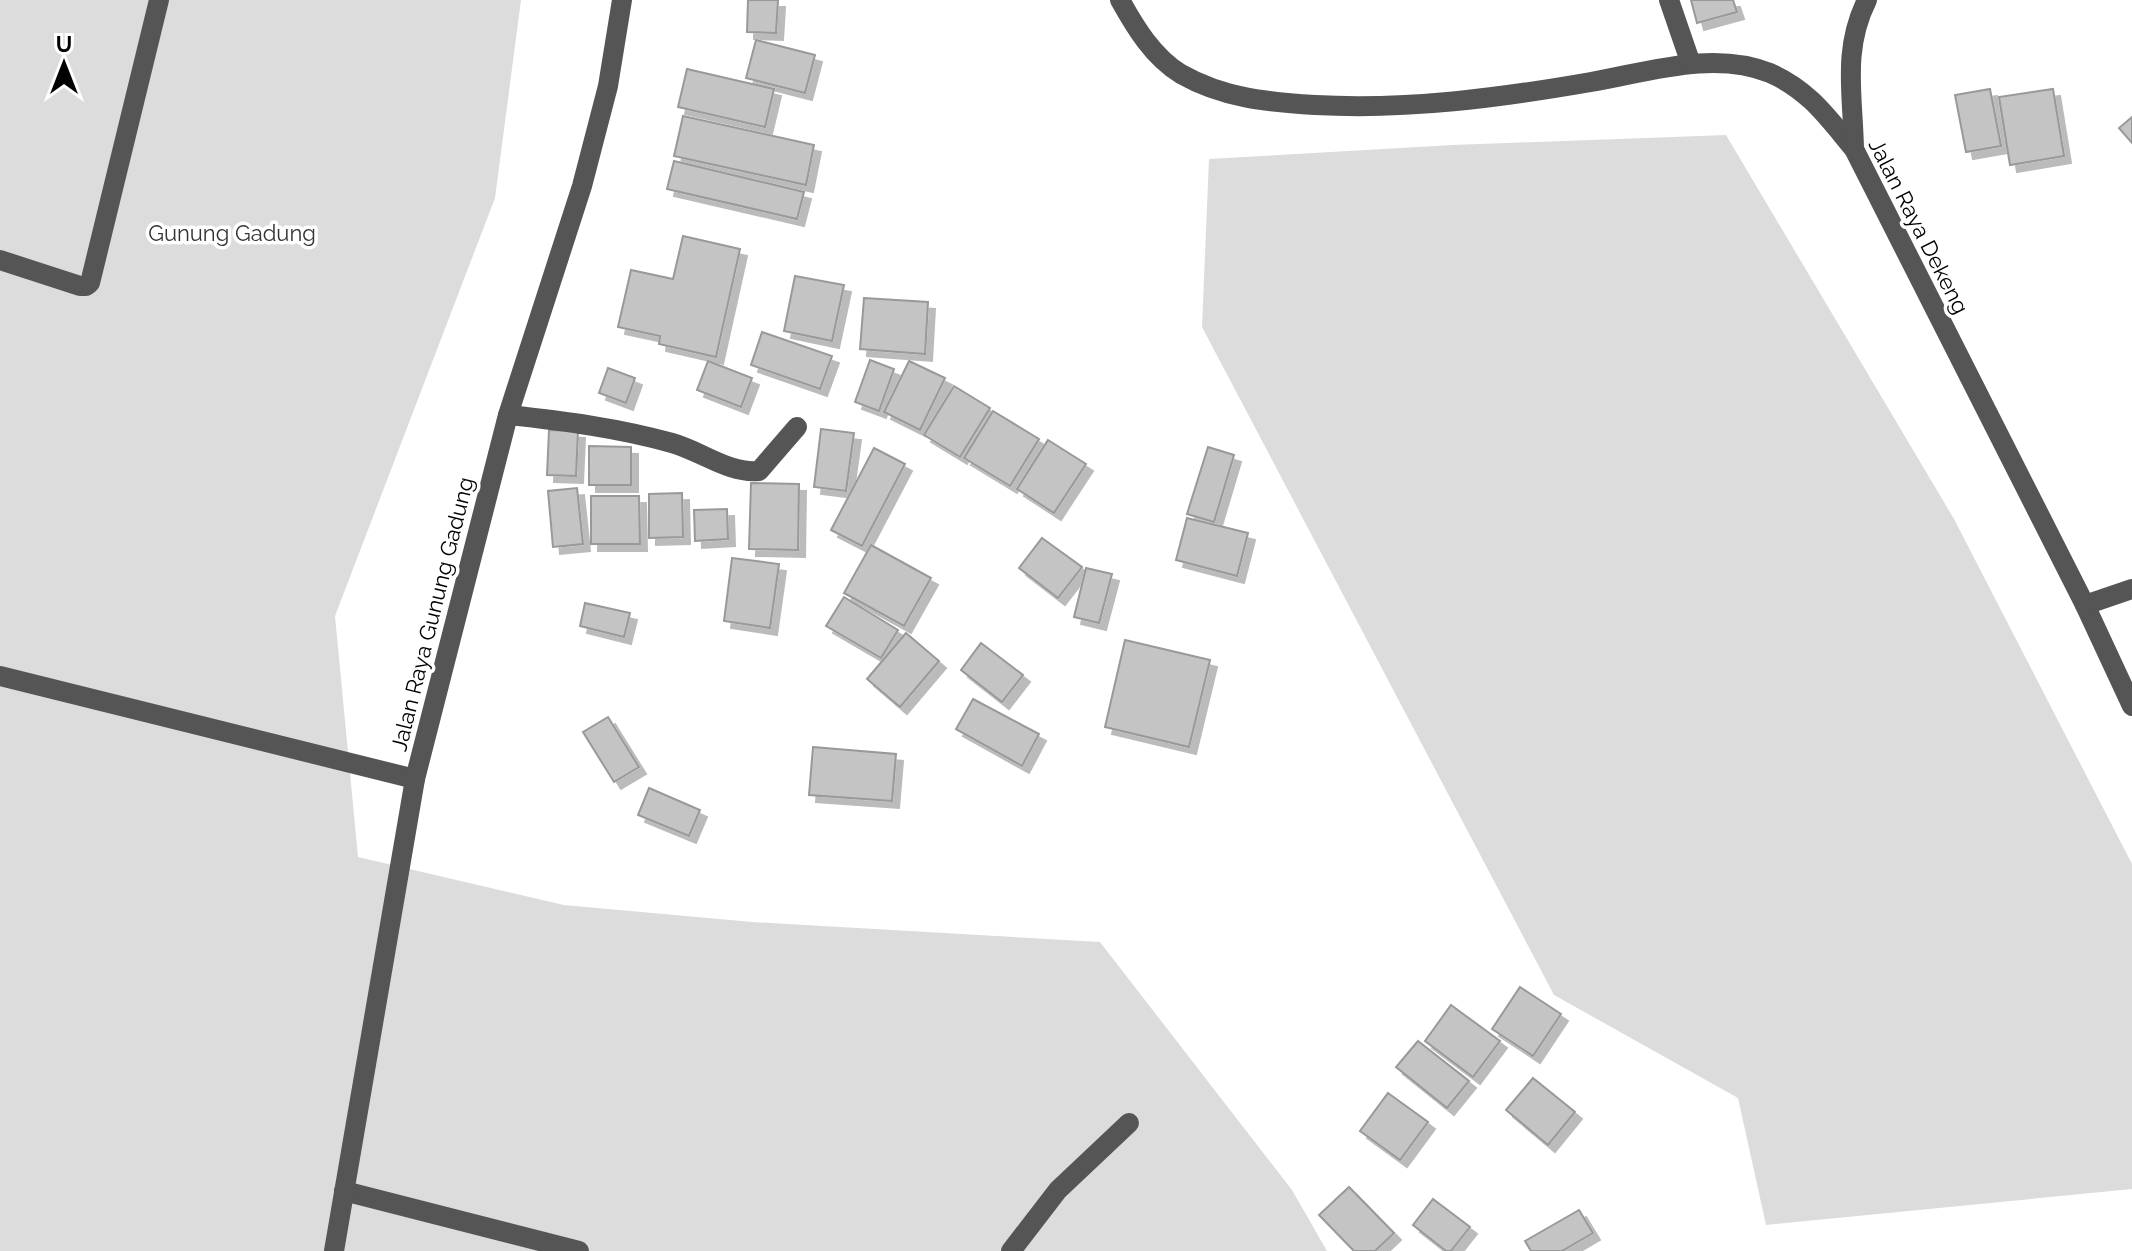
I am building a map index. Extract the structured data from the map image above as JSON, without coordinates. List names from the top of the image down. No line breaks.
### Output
{"streets":{"street":["Jalan Raya Dekeng","Jalan Raya Gunung Gadung"]},"parks":["Gunung Gadung"],"north":"top"}
